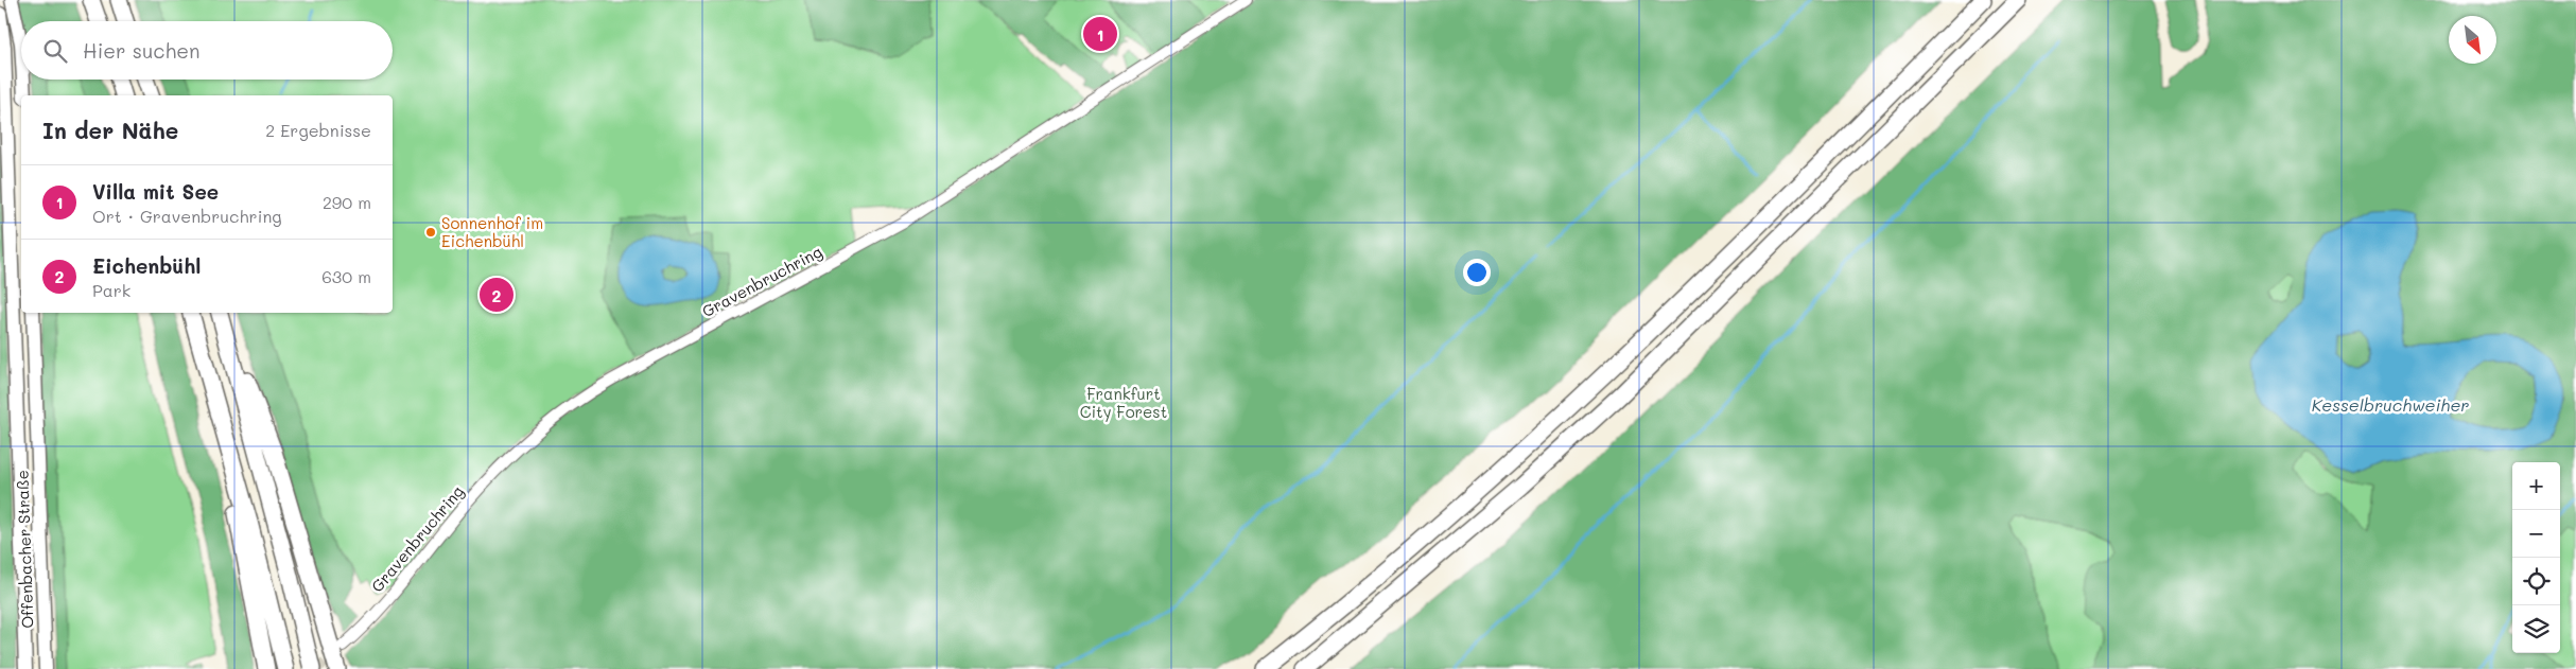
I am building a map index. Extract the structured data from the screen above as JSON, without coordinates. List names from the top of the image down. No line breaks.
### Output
{"streets":{"main road":["Offenbacher Straße"],"street":["Gravenbruchring"]},"water":["Kesselbruchweiher"],"parks":["Frankfurt City Forest"],"places":["Sonnenhof im Eichenbühl"],"north":"bottom right","page":{"pins":["1","2"],"search":"Hier suchen","heading":["In der Nähe","2 Ergebnisse"],"list":[{"mark":"1","name":"Villa mit See","note":"Ort · Gravenbruchring","value":"290 m"},{"mark":"2","name":"Eichenbühl","note":"Park","value":"630 m"}],"map_buttons":["+","−"]}}
